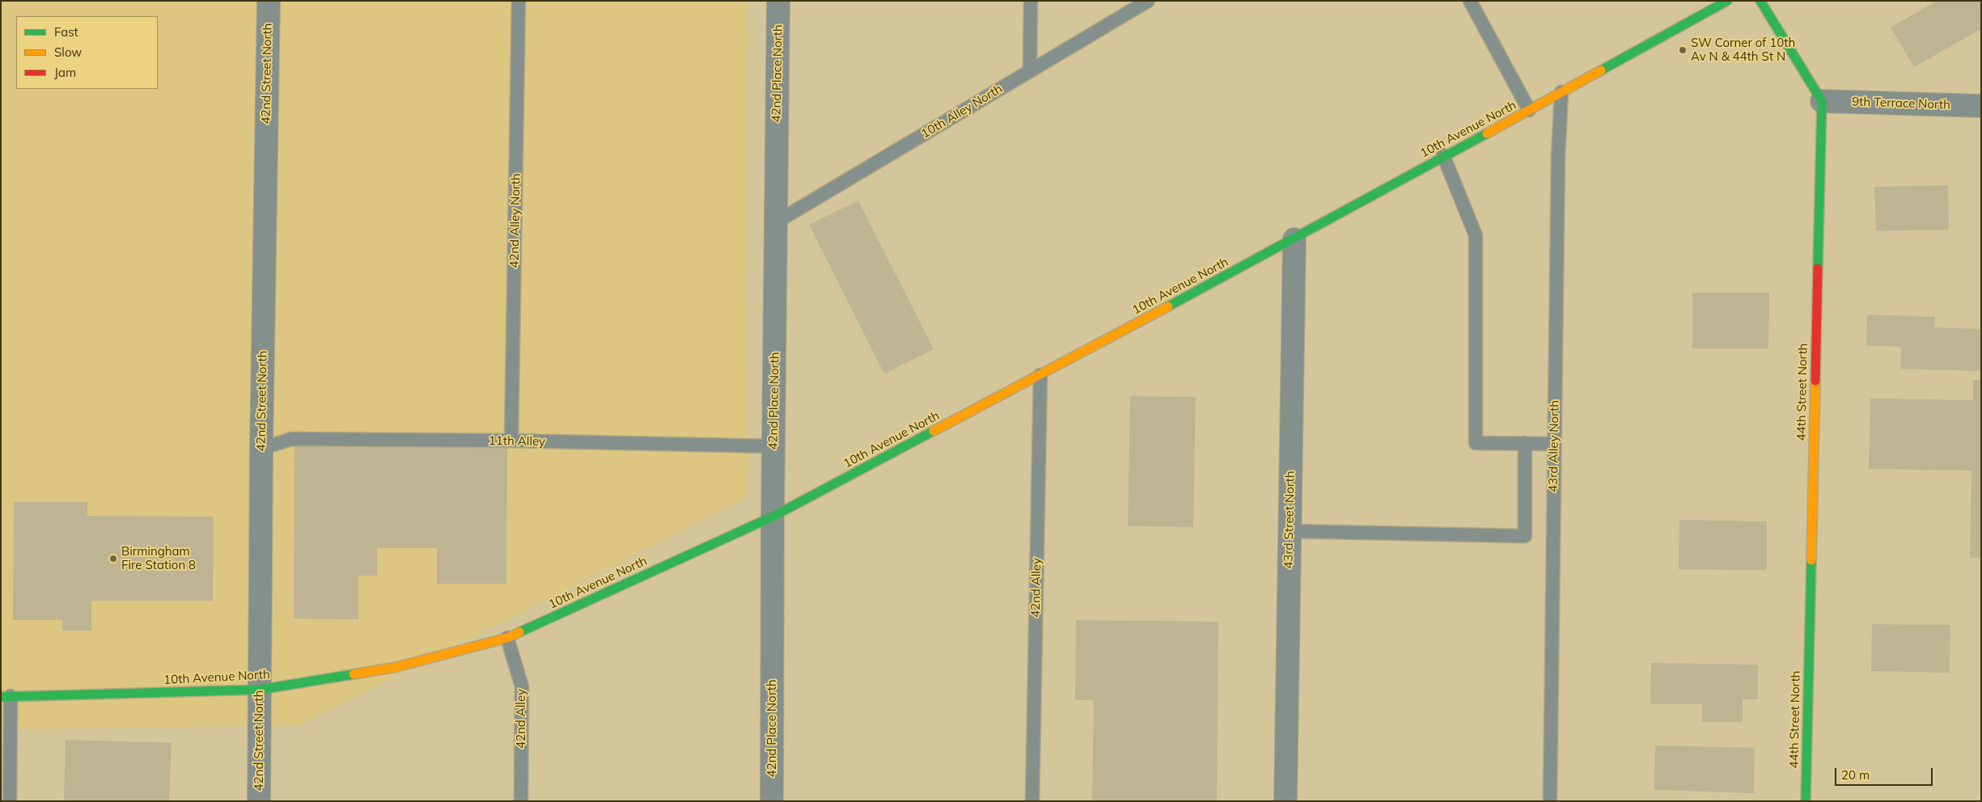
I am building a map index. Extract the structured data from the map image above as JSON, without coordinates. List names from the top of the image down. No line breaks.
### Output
{"streets":{"street":["42nd Street North","42nd Place North","9th Terrace North","10th Avenue North","44th Street North","43rd Street North"],"lane":["10th Alley North","42nd Alley North","11th Alley","43rd Alley North","42nd Alley"]},"crossings":[["42nd Street North","10th Avenue North"],["42nd Street North","11th Alley"],["42nd Place North","10th Alley North"],["42nd Place North","10th Avenue North"],["42nd Place North","11th Alley"],["9th Terrace North","44th Street North"],["10th Avenue North","43rd Alley North"],["10th Avenue North","43rd Street North"],["10th Avenue North","42nd Alley"],["42nd Alley North","11th Alley"]],"places":["SW Corner of 10th Av N & 44th St N","Birmingham Fire Station 8"],"legend":["Fast","Slow","Jam"],"scale_bar":"20 m"}
